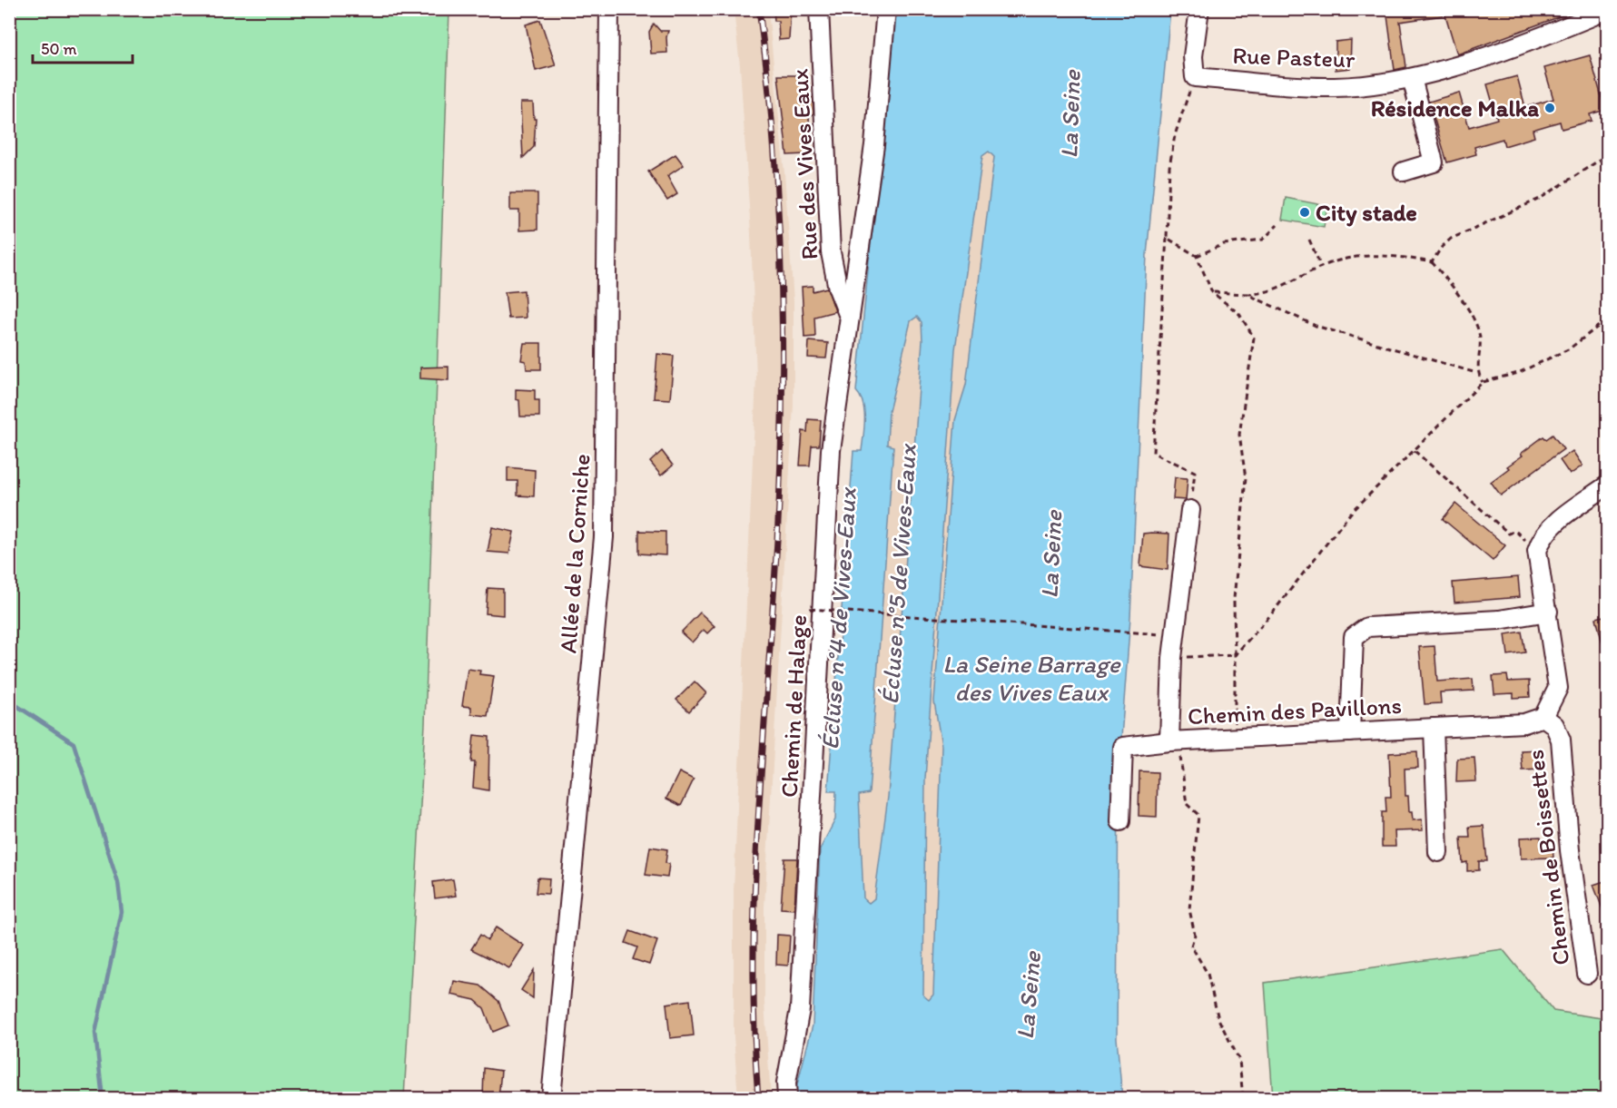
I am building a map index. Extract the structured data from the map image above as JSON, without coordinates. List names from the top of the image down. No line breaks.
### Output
{"streets":{"street":["Rue Pasteur","Rue des Vives Eaux","Allée de la Corniche","Chemin de Halage","Chemin des Pavillons","Chemin de Boissettes"]},"crossings":[["Rue des Vives Eaux","Chemin de Halage"],["Chemin des Pavillons","Chemin de Boissettes"]],"water":["La Seine","Écluse n°5 de Vives-Eaux","Écluse n°4 de Vives-Eaux","La Seine Barrage des Vives Eaux"],"places":["Résidence Malka","City stade"],"scale_bar":"50 m"}
